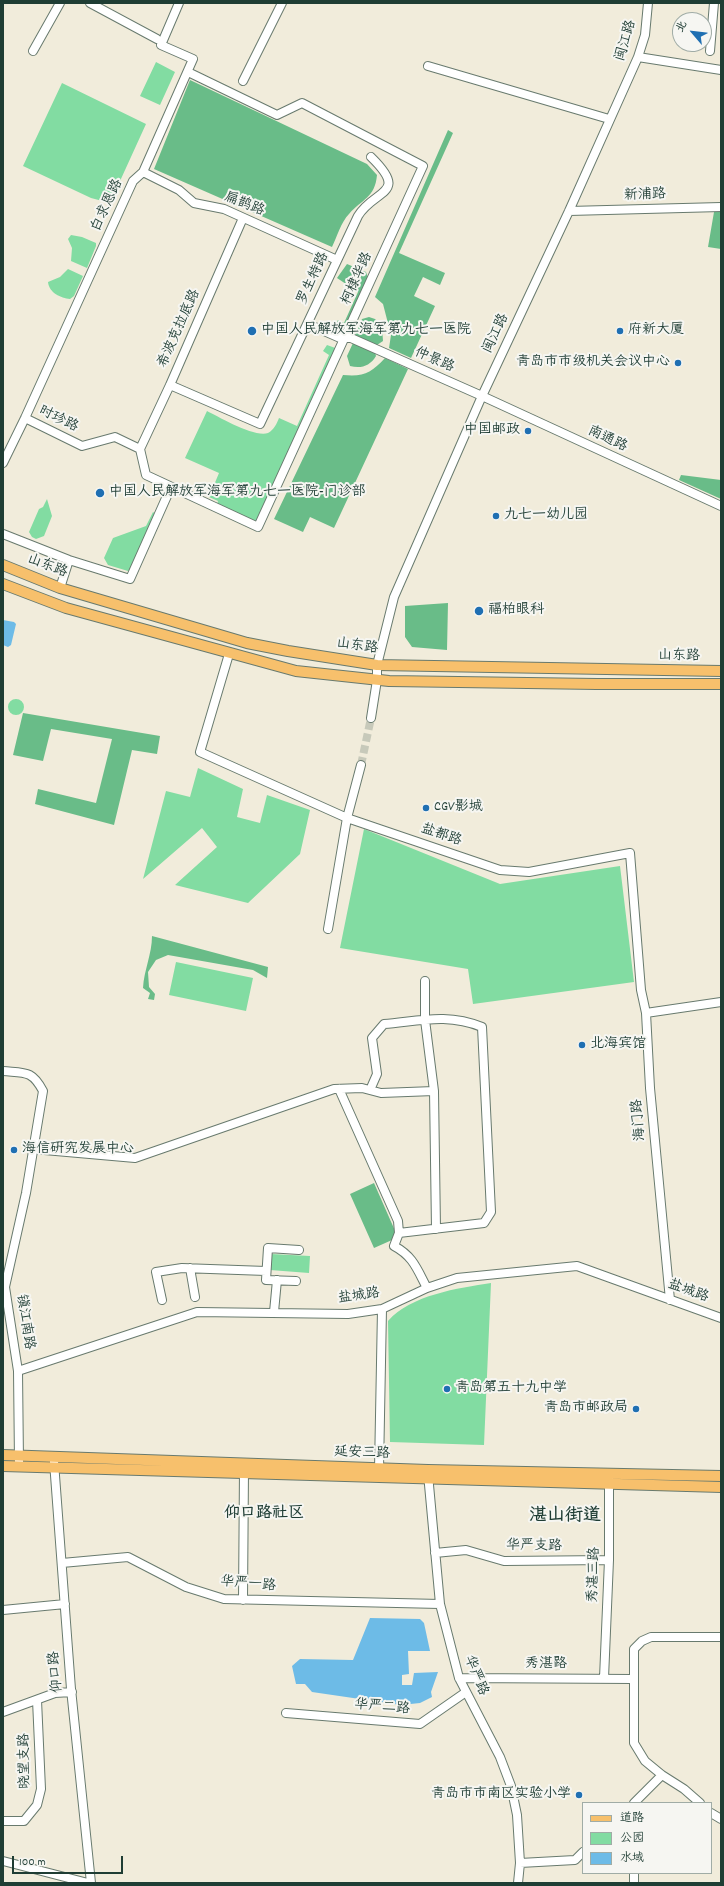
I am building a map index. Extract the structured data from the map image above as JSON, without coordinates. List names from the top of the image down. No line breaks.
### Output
{"streets":{"main road":["山东路","延安三路"],"street":["闽江路","新浦路","扁鹊路","白求恩路","罗生特路","柯棣华路","希波克拉底路","仲景路","时珍路","南通路","盐都路","海门路","盐城路","镇江南路","华严支路","秀湛三路","华严一路","秀湛路","仰口路","华严路","华严二路","晓望支路"]},"crossings":[["闽江路","新浦路"],["闽江路","仲景路"],["闽江路","南通路"],["闽江路","山东路"],["扁鹊路","白求恩路"],["扁鹊路","罗生特路"],["扁鹊路","希波克拉底路"],["白求恩路","柯棣华路"],["白求恩路","时珍路"],["罗生特路","希波克拉底路"],["罗生特路","仲景路"],["柯棣华路","仲景路"],["希波克拉底路","时珍路"],["仲景路","南通路"],["山东路","盐都路"],["盐都路","海门路"],["海门路","盐城路"],["盐城路","镇江南路"],["镇江南路","延安三路"],["延安三路","秀湛三路"],["延安三路","仰口路"],["延安三路","华严路"],["华严支路","秀湛三路"],["华严支路","华严路"],["秀湛三路","秀湛路"],["华严一路","仰口路"],["华严一路","华严路"],["秀湛路","华严路"],["华严路","华严二路"]],"districts":["仰口路社区","湛山街道"],"places":["中国人民解放军海军第九七一医院","府新大厦","青岛市市级机关会议中心","中国邮政","中国人民解放军海军第九七一医院-门诊部","九七一幼儿园","福柏眼科","CGV影城","北海宾馆","海信研究发展中心","青岛第五十九中学","青岛市邮政局","青岛市市南区实验小学"],"legend":["道路","公园","水域"],"scale_bar":"100 m","north":"top left"}
